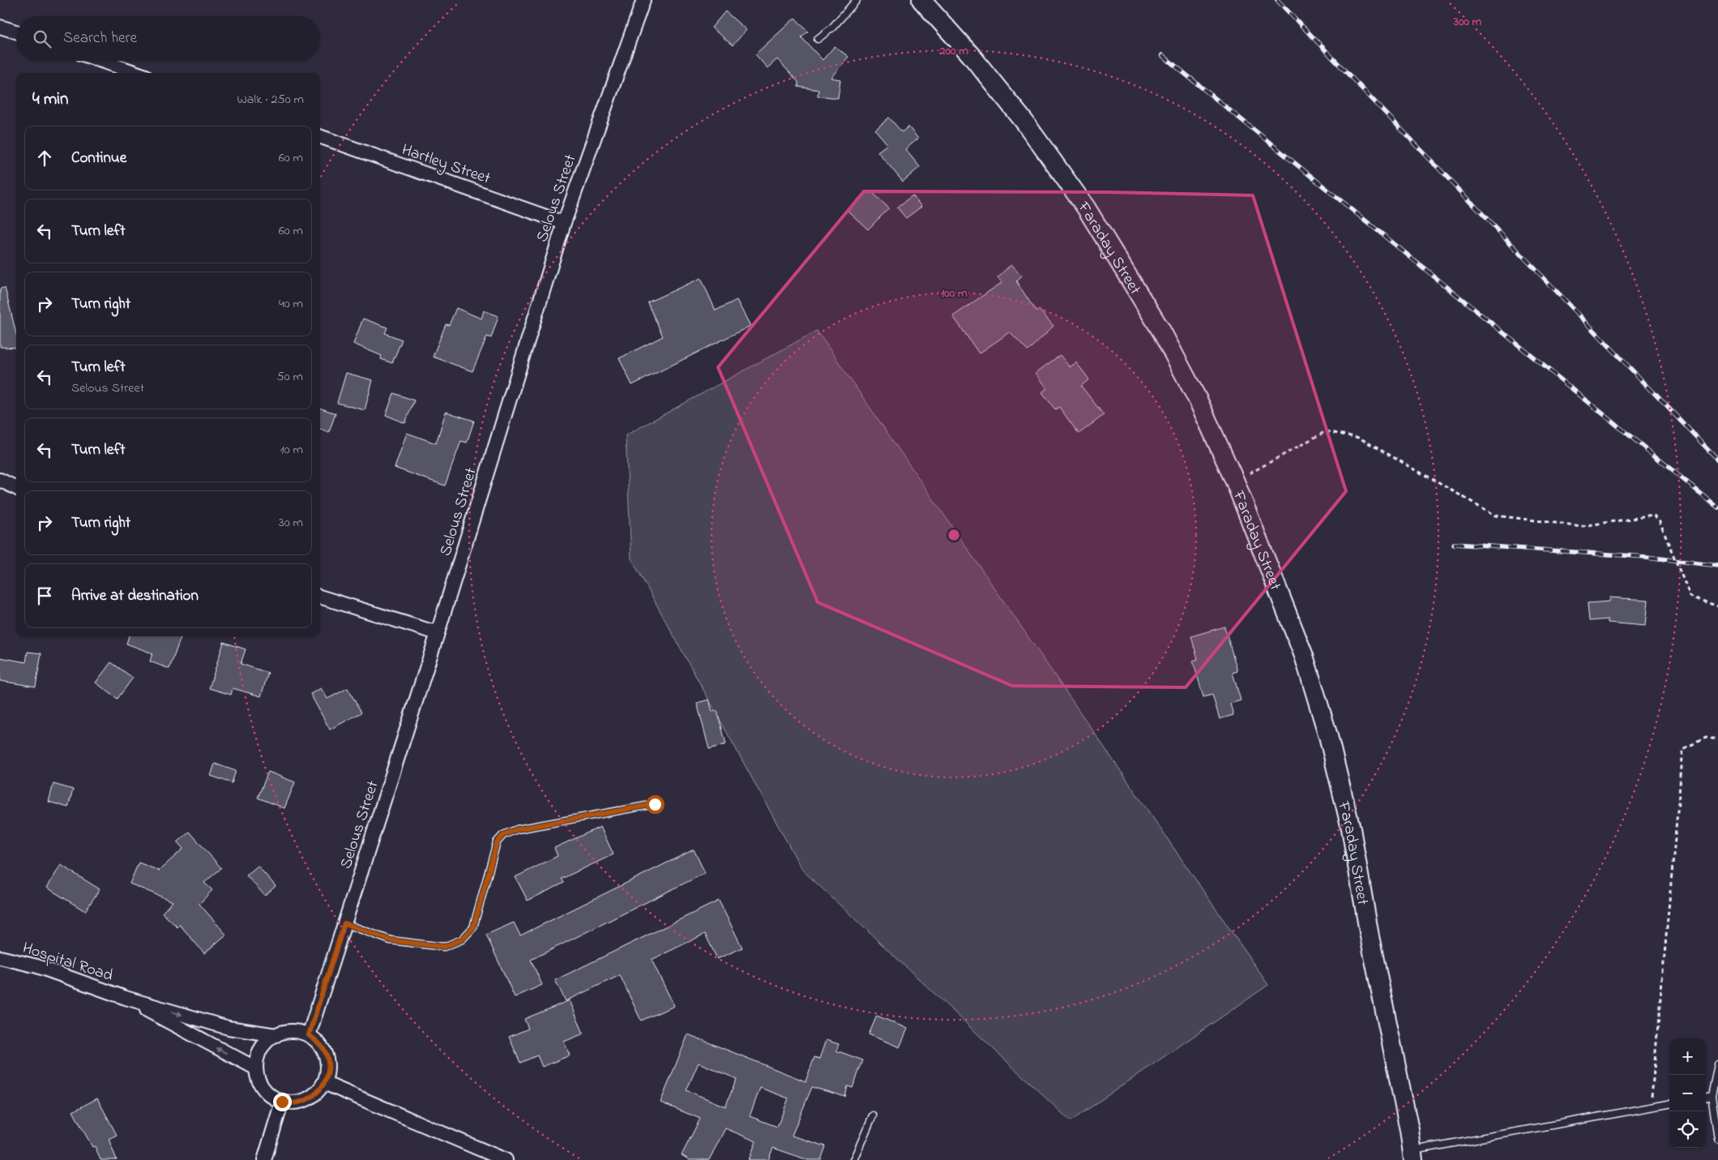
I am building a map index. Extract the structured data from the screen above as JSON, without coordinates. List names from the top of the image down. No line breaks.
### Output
{"streets":{"street":["Hartley Street","Selous Street","Faraday Street","Hospital Road"]},"crossings":[["Hartley Street","Selous Street"]],"page":{"search":"Search here","heading":["4 min","Walk · 250 m"],"list":[["Continue","60 m"],["Turn left","60 m"],["Turn right","40 m"],["Turn left","Selous Street","50 m"],["Turn left","10 m"],["Turn right","30 m"],"Arrive at destination"],"map_buttons":["+","−"]},"rings":["300 m","200 m","100 m"]}
